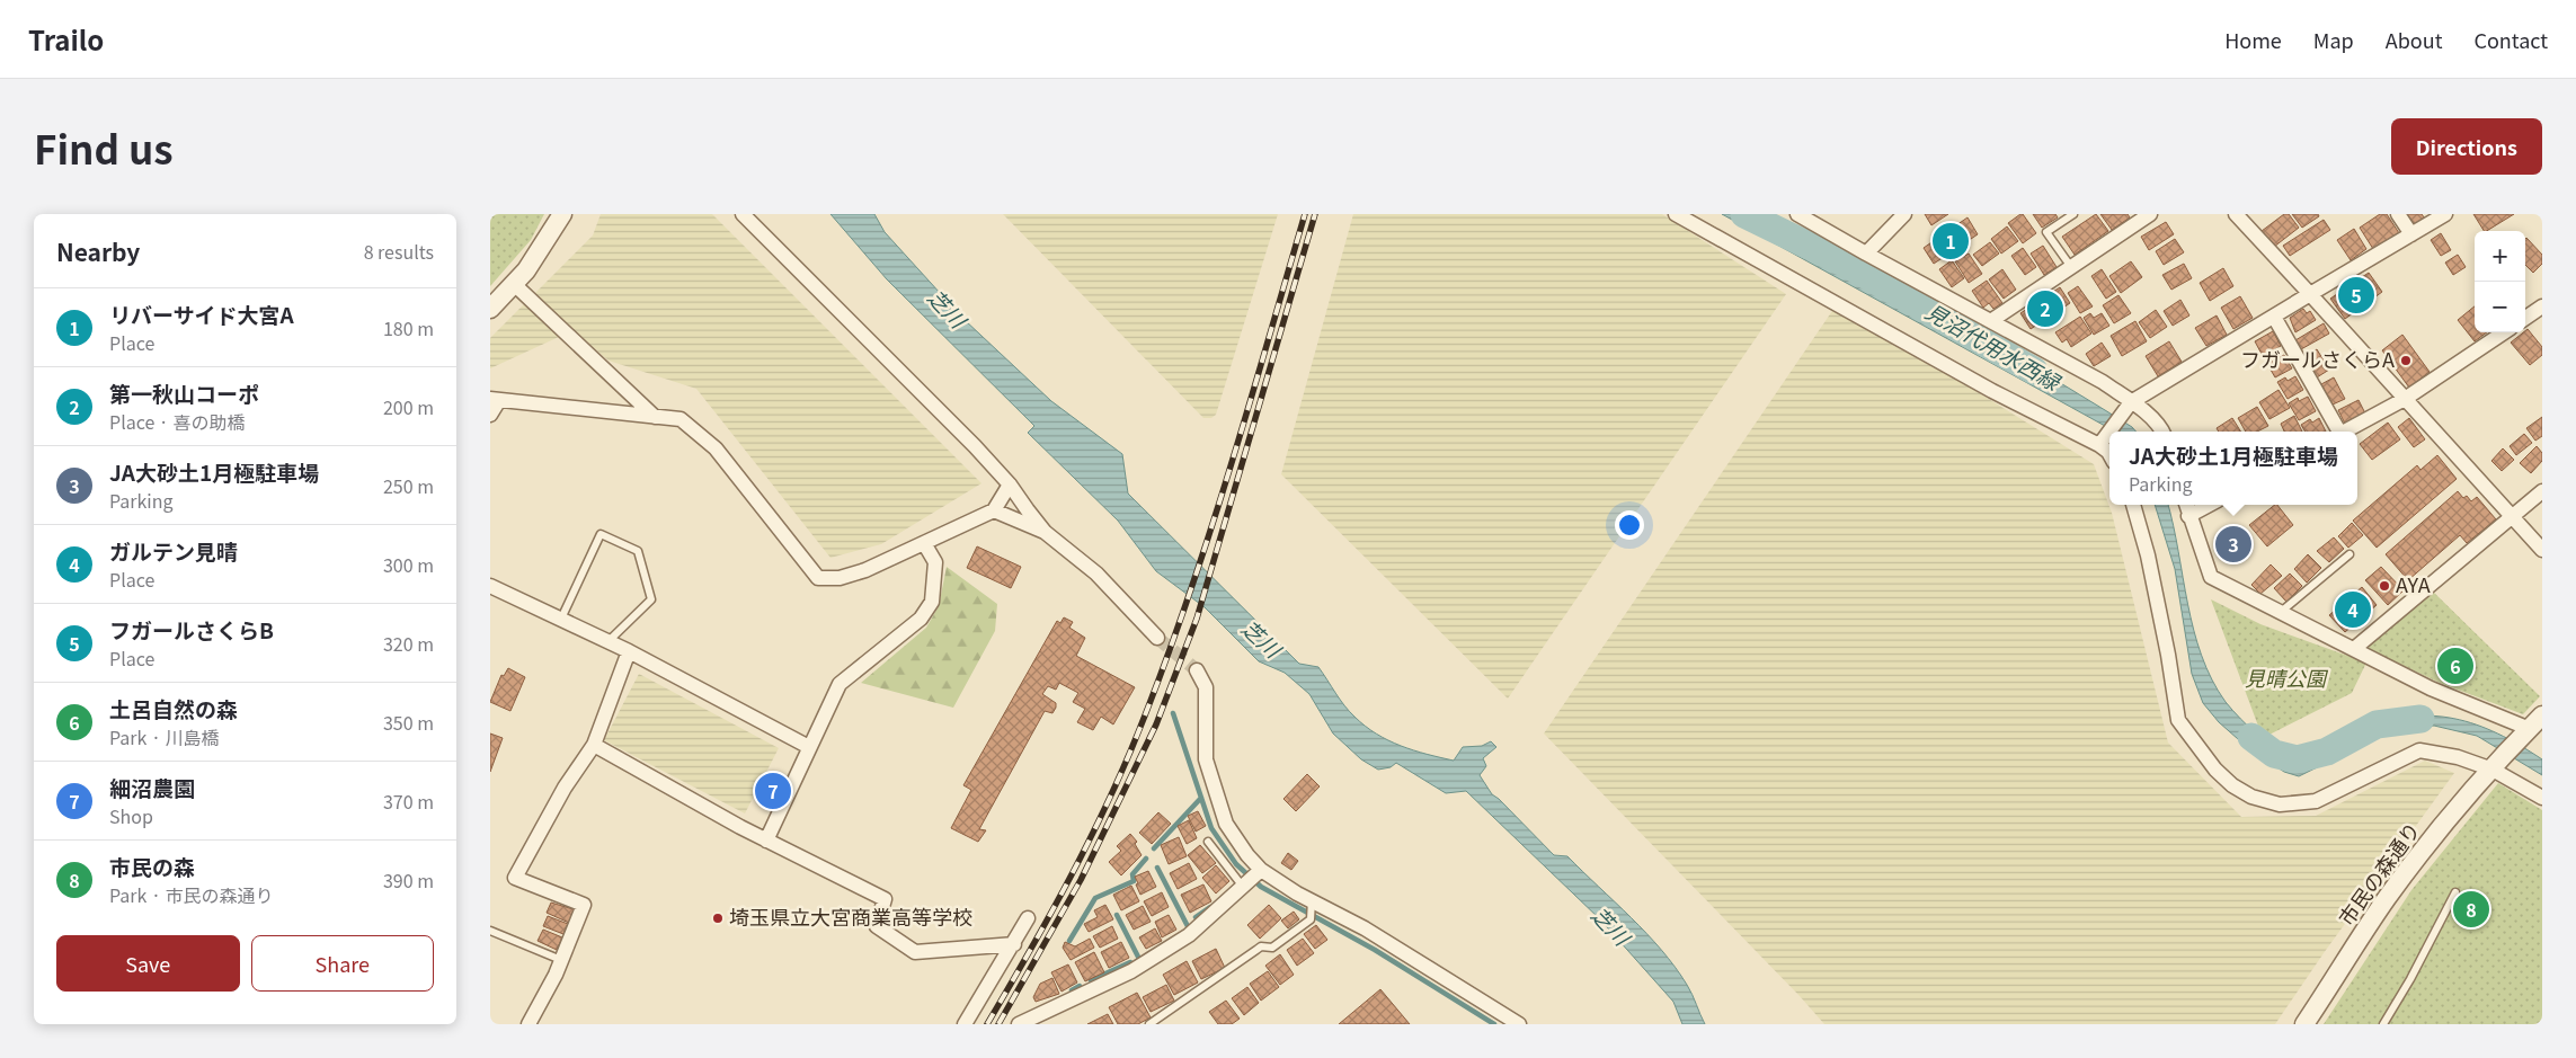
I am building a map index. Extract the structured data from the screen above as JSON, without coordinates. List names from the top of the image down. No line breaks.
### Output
{"streets":{"street":["市民の森通り"]},"water":["芝川","見沼代用水西緑"],"parks":["見晴公園"],"places":["フガールさくらA","AYA","埼玉県立大宮商業高等学校"],"page":{"header":"Trailo","nav":["Home","Map","About","Contact"],"title":"Find us","buttons":["Directions",["Save","Share"]],"heading":["Nearby","8 results"],"pins":["1","5","2","3","4","6","7","8"],"map_buttons":["+","−"],"list":[{"mark":"1","name":"リバーサイド大宮A","note":"Place","value":"180 m"},{"mark":"2","name":"第一秋山コーポ","note":"Place · 喜の助橋","value":"200 m"},{"mark":"3","name":"JA大砂土1月極駐車場","note":"Parking","value":"250 m"},{"mark":"4","name":"ガルテン見晴","note":"Place","value":"300 m"},{"mark":"5","name":"フガールさくらB","note":"Place","value":"320 m"},{"mark":"6","name":"土呂自然の森","note":"Park · 川島橋","value":"350 m"},{"mark":"7","name":"細沼農園","note":"Shop","value":"370 m"},{"mark":"8","name":"市民の森","note":"Park · 市民の森通り","value":"390 m"}],"popup":["JA大砂土1月極駐車場","Parking"]}}
